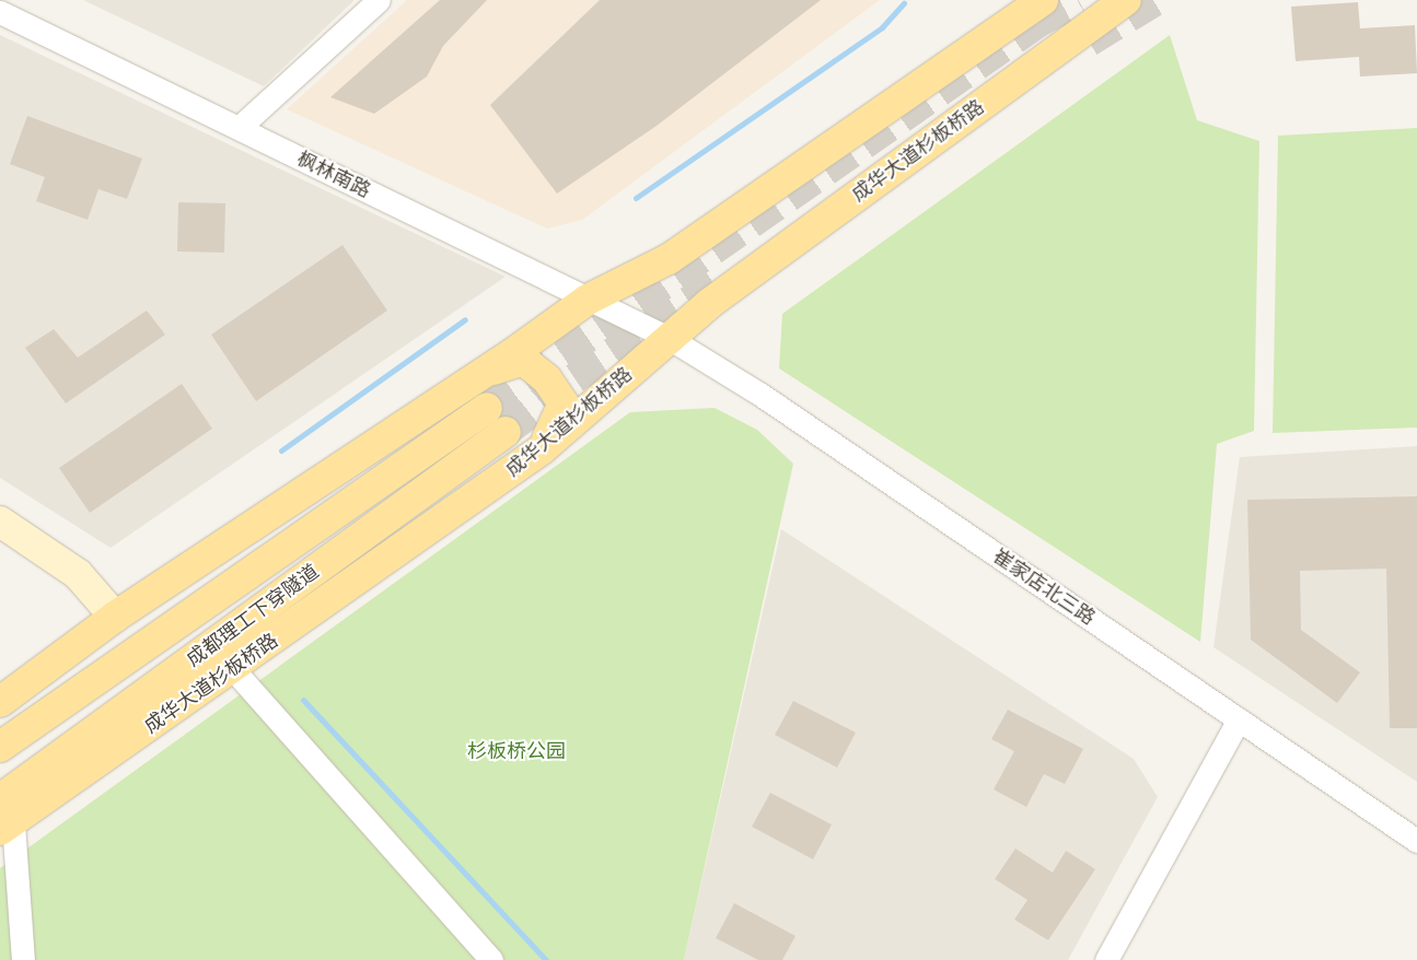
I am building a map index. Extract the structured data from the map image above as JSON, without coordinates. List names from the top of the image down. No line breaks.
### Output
{"streets":{"main road":["成华大道杉板桥路","成都理工下穿隧道"],"street":["枫林南路","崔家店北三路"]},"crossings":[["成华大道杉板桥路","枫林南路"],["成华大道杉板桥路","崔家店北三路"],["成华大道杉板桥路","成都理工下穿隧道"],["枫林南路","崔家店北三路"]],"parks":["杉板桥公园"]}
